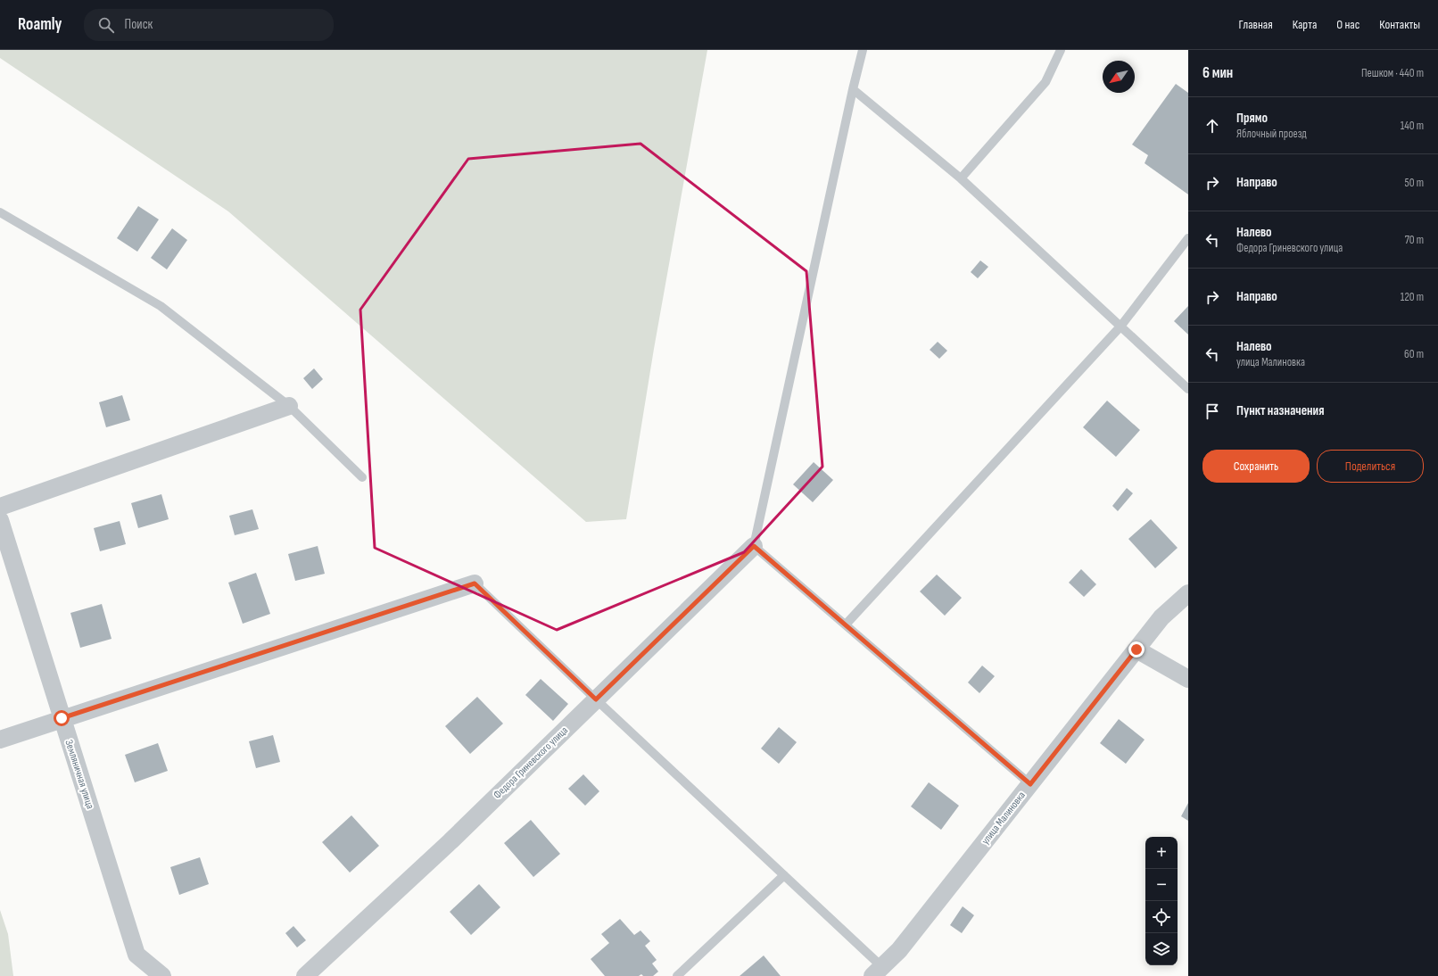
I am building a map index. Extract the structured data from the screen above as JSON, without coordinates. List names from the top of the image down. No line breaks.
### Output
{"streets":{"street":["Федора Гриневского улица","Земляничная улица","улица Малиновка"]},"north":"bottom left","page":{"header":"Roamly","search":"Поиск","nav":["Главная","Карта","О нас","Контакты"],"heading":["6 мин","Пешком · 440 m"],"list":[["Прямо","Яблочный проезд","140 m"],["Направо","50 m"],["Налево","Федора Гриневского улица","70 m"],["Направо","120 m"],["Налево","улица Малиновка","60 m"],"Пункт назначения"],"buttons":["Сохранить","Поделиться"],"map_buttons":["+","−"]}}
